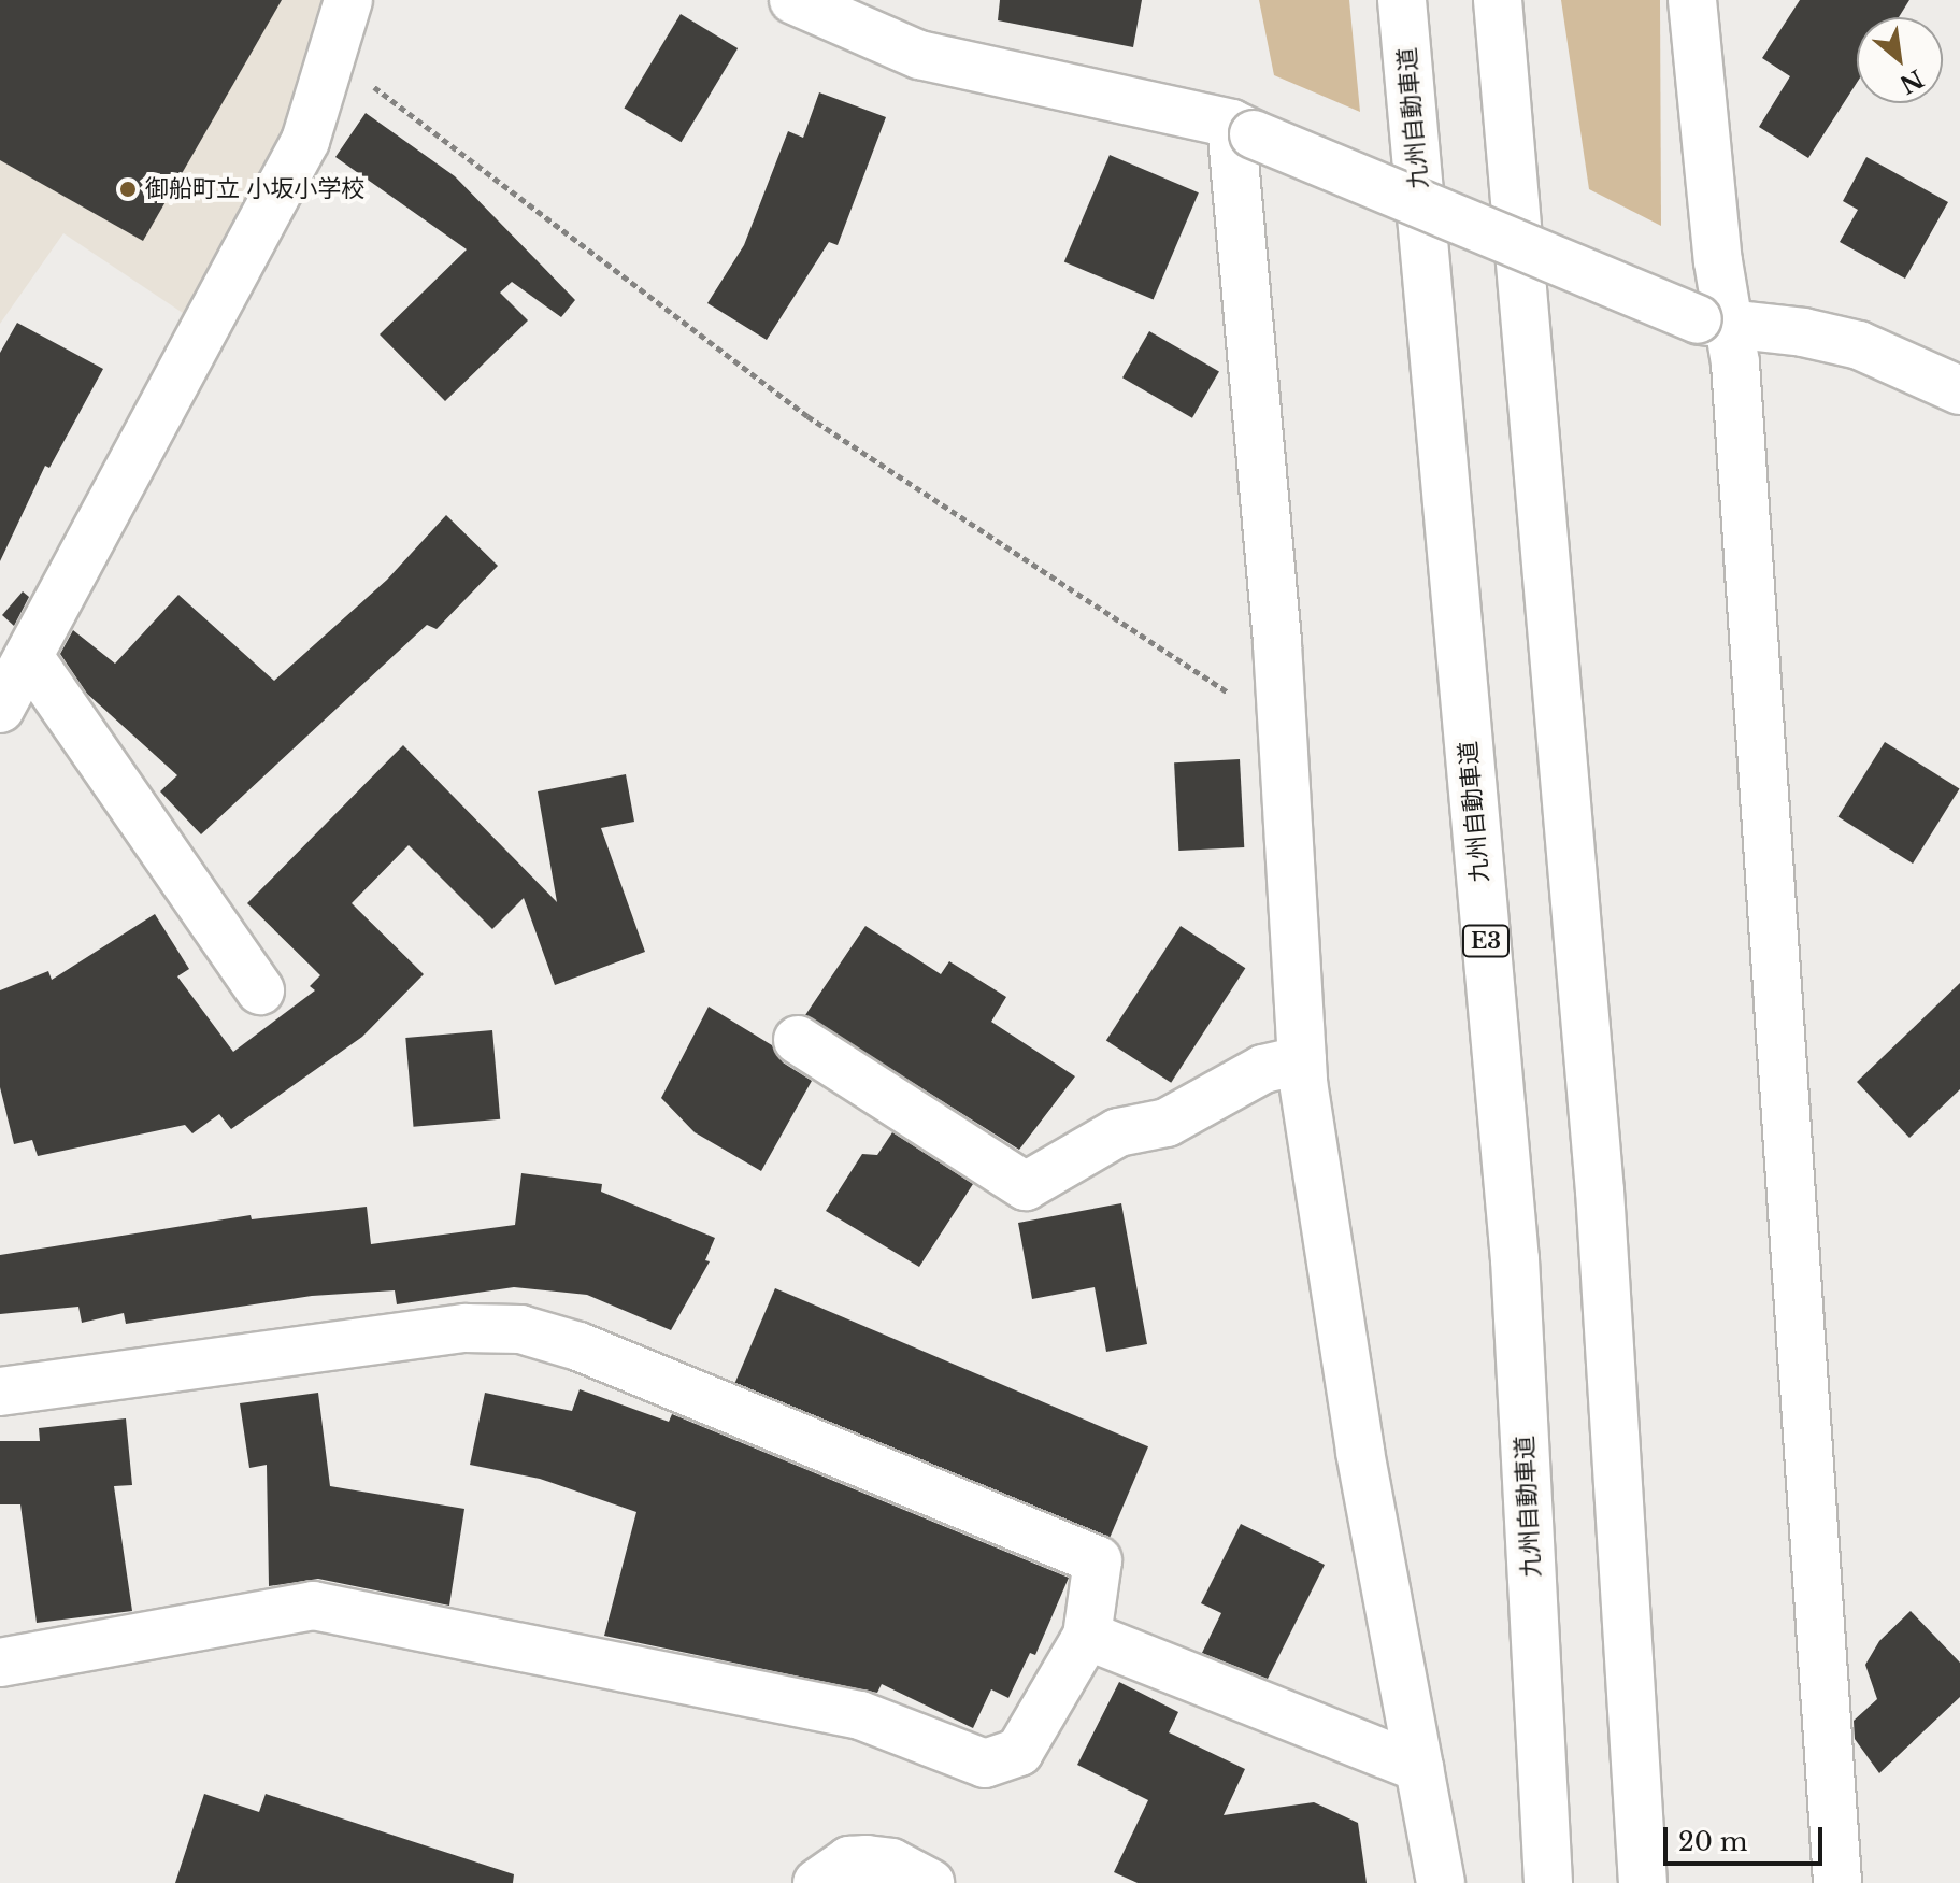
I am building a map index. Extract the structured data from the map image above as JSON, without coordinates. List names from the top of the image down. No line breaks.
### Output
{"streets":{"main road":["九州自動車道","E3"]},"places":["御船町立 小坂小学校"],"scale_bar":"20 m","north":"bottom right"}
